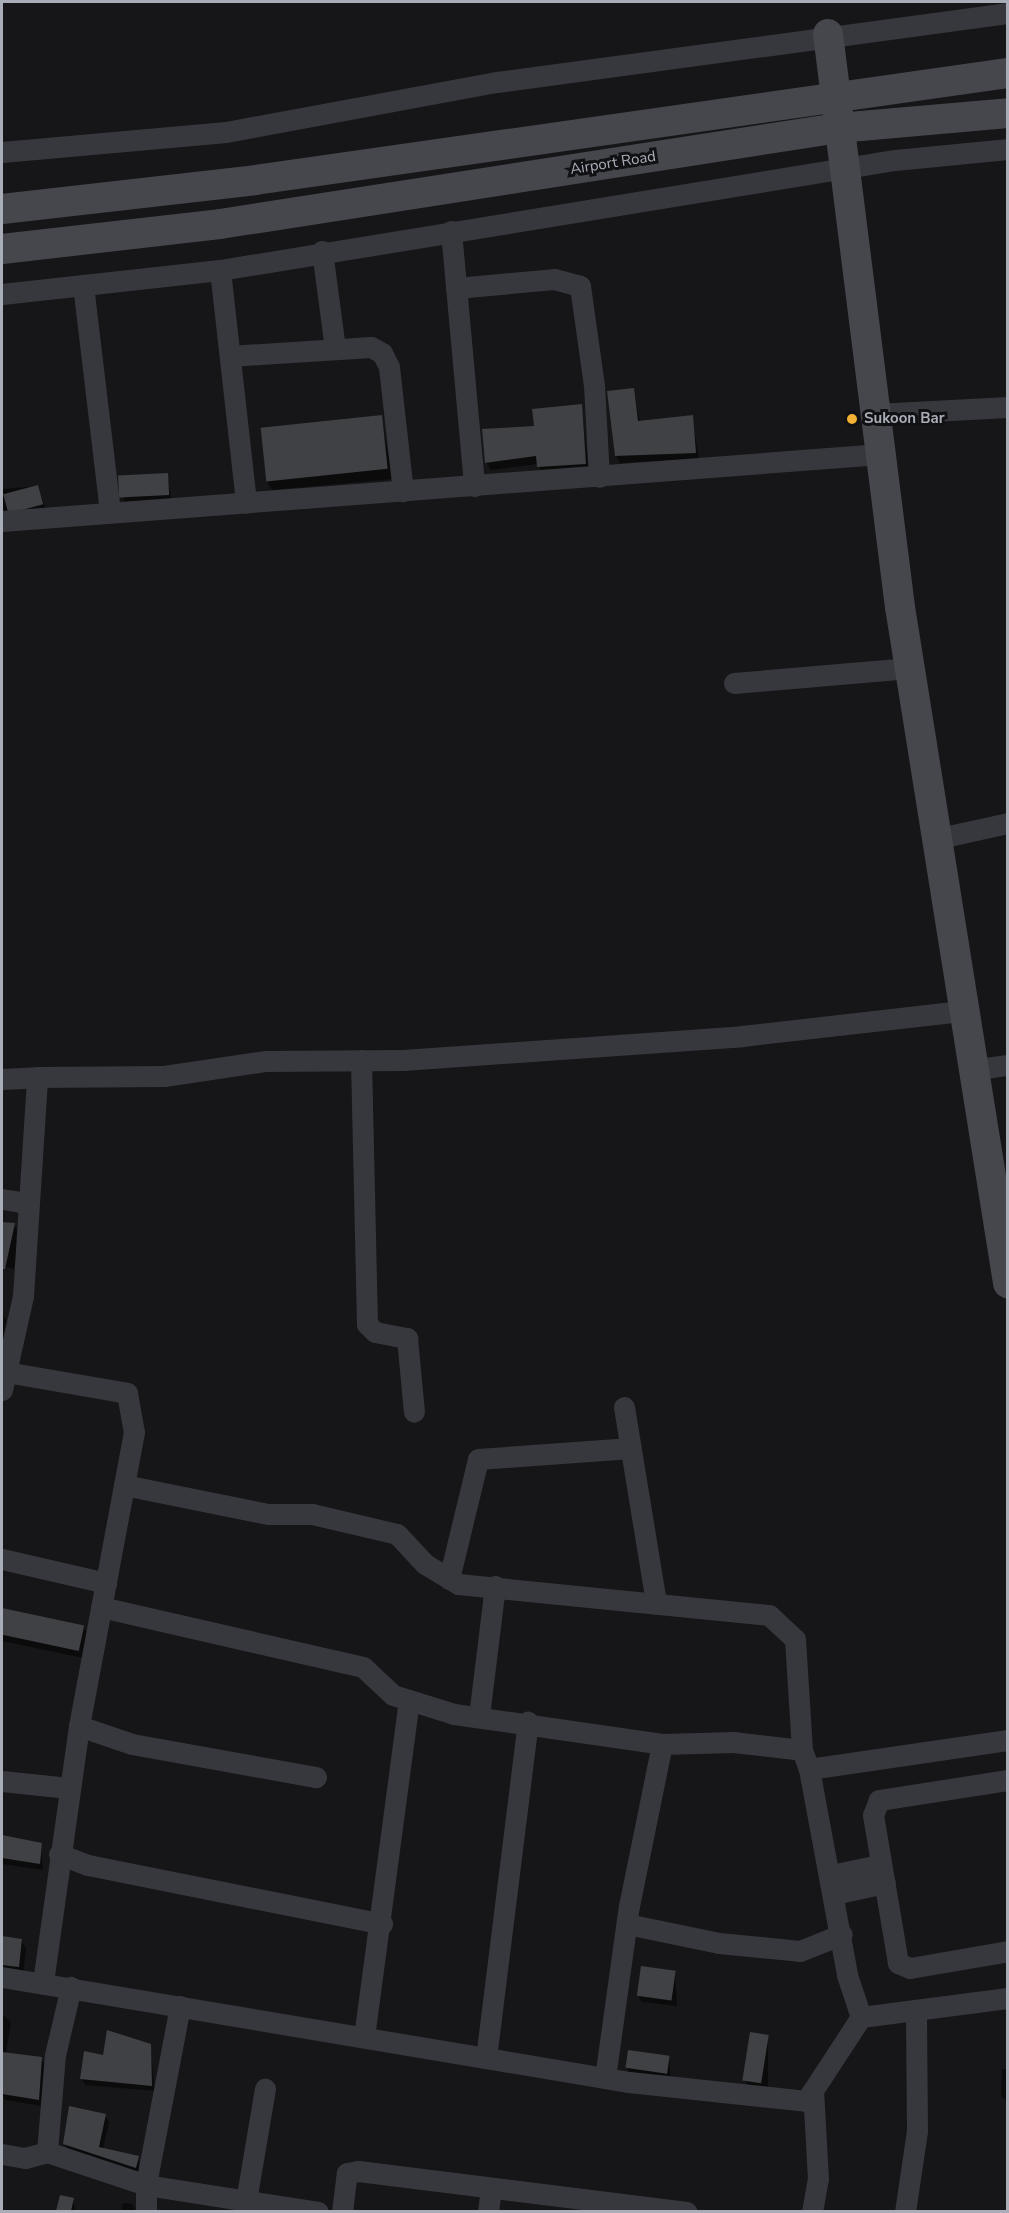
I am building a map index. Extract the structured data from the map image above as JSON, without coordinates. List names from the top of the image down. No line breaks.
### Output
{"streets":{"street":["Airport Road"]},"places":["Sukoon Bar"]}
